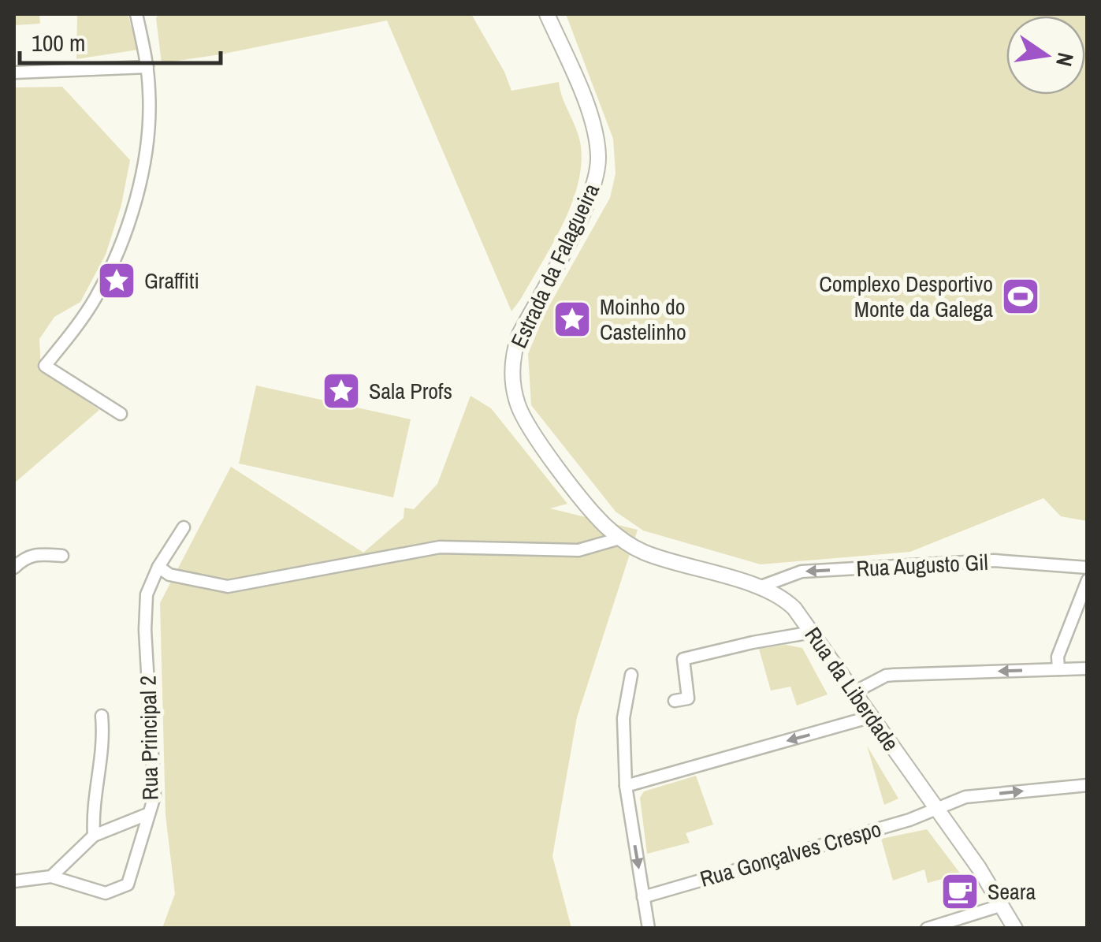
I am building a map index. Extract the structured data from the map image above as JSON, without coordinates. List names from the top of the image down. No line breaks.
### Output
{"streets":{"street":["Estrada da Falagueira","Rua Augusto Gil","Rua da Liberdade","Rua Principal 2","Rua Gonçalves Crespo"]},"crossings":[["Estrada da Falagueira","Rua da Liberdade"],["Rua Augusto Gil","Rua da Liberdade"],["Rua da Liberdade","Rua Gonçalves Crespo"]],"one_way":["Rua Augusto Gil"],"places":{"place":["Graffiti","Moinho do Castelinho","Sala Profs"],"sports":["Complexo Desportivo Monte da Galega"],"cafe":["Seara"]},"scale_bar":"100 m","north":"right"}
